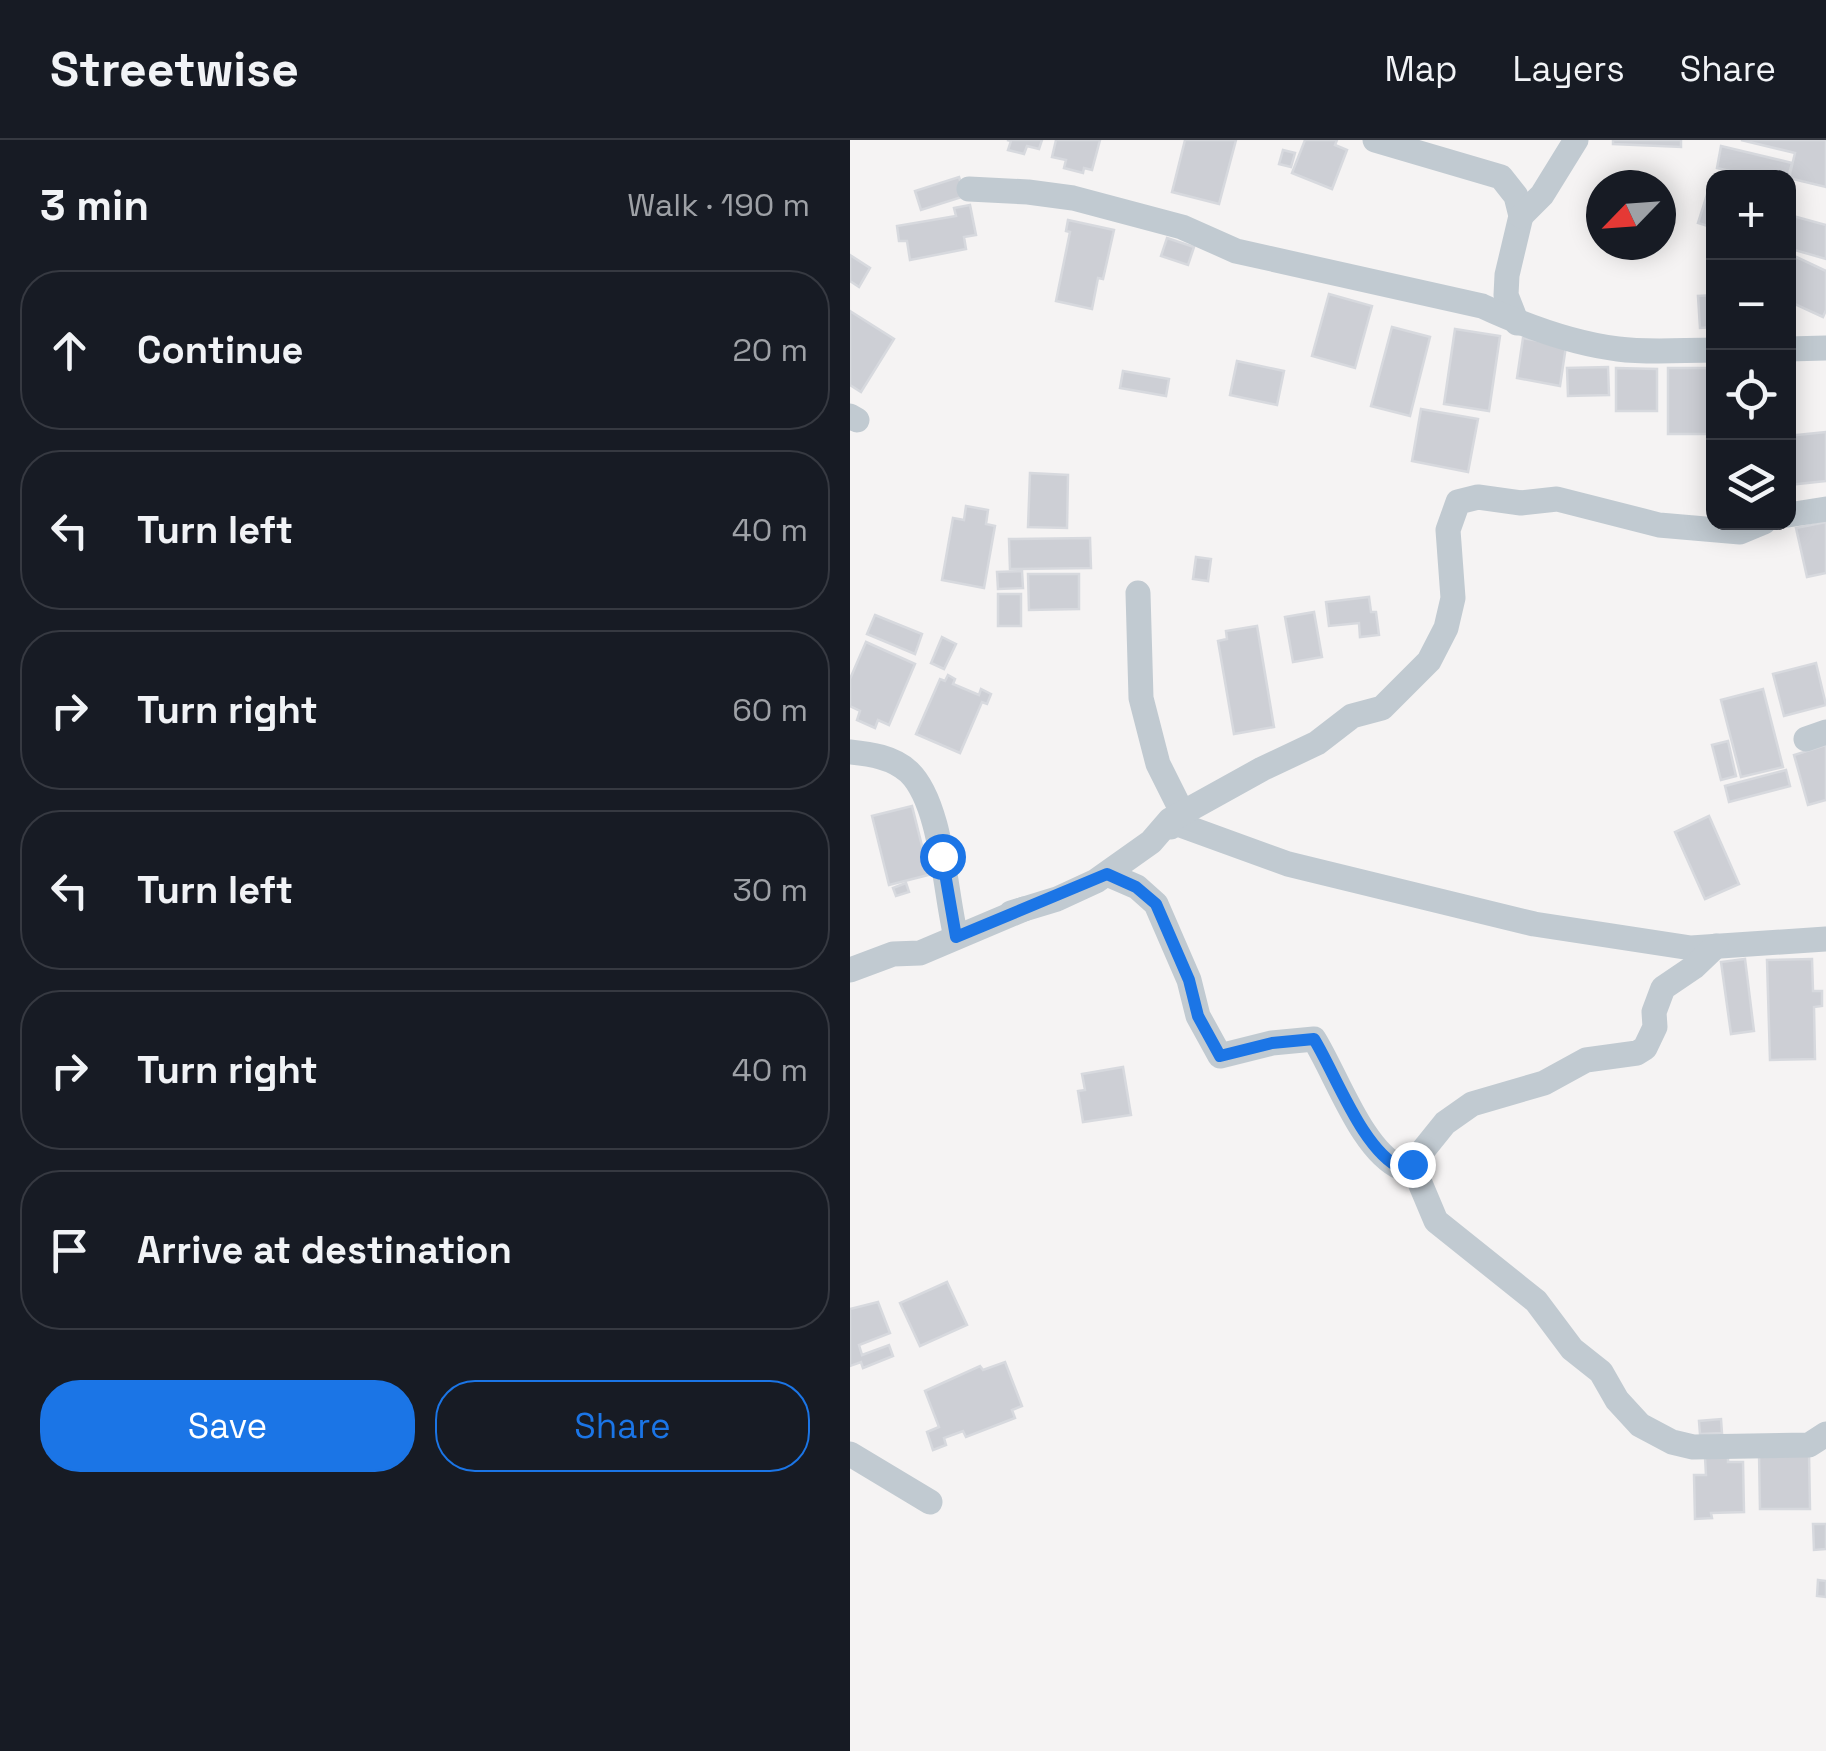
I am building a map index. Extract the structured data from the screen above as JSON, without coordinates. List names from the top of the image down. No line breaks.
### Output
{"north":"bottom left","page":{"header":"Streetwise","nav":["Map","Layers","Share"],"heading":["3 min","Walk · 190 m"],"map_buttons":["+","−"],"list":[["Continue","20 m"],["Turn left","40 m"],["Turn right","60 m"],["Turn left","30 m"],["Turn right","40 m"],"Arrive at destination"],"buttons":["Save","Share"]}}
